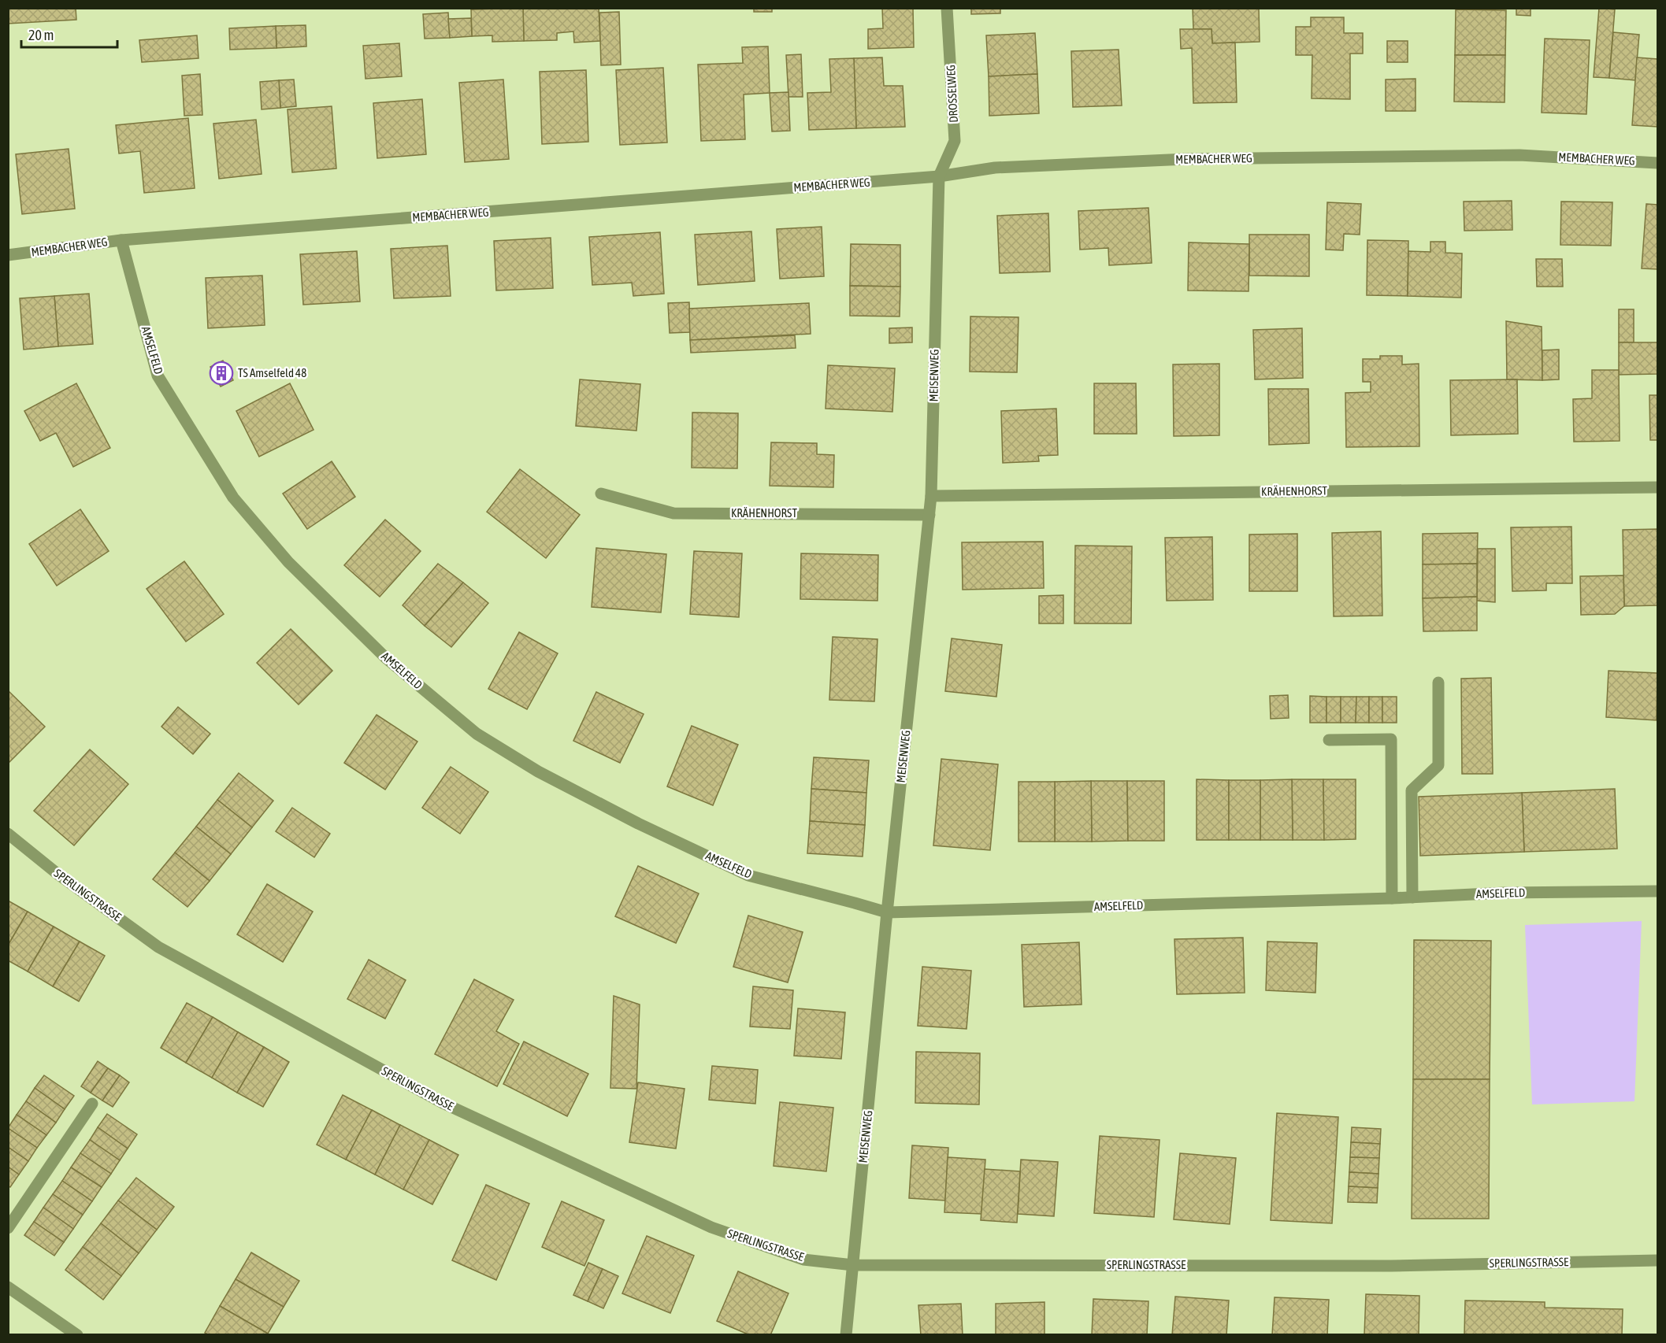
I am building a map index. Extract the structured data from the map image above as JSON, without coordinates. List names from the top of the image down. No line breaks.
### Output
{"streets":{"street":["DROSSELWEG","MEMBACHER WEG","AMSELFELD","MEISENWEG","KRÄHENHORST","SPERLINGSTRASSE"]},"crossings":[["DROSSELWEG","MEMBACHER WEG"],["DROSSELWEG","MEISENWEG"],["MEMBACHER WEG","AMSELFELD"],["MEMBACHER WEG","MEISENWEG"],["AMSELFELD","MEISENWEG"],["MEISENWEG","KRÄHENHORST"],["MEISENWEG","SPERLINGSTRASSE"]],"places":{"building":["TS Amselfeld 48"]},"scale_bar":"20 m"}
